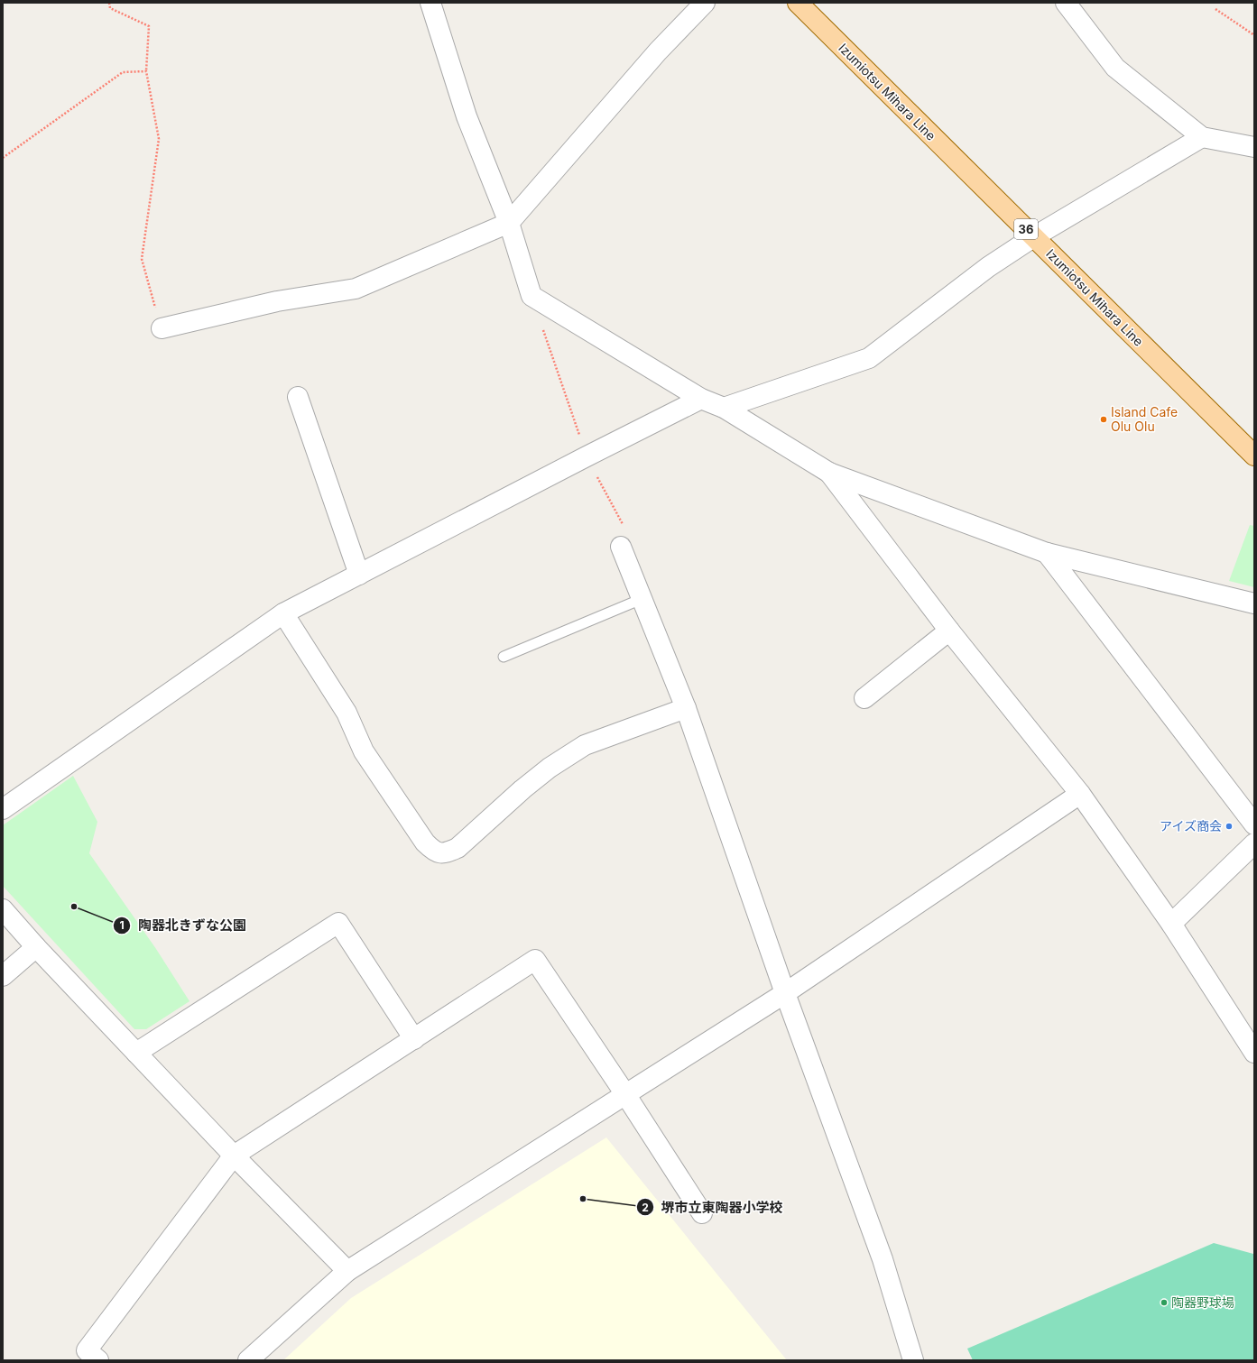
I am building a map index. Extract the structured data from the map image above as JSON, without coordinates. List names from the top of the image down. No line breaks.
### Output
{"streets":{"main road":["Izumiotsu Mihara Line","36"]},"places":["Island Cafe Olu Olu","アイズ商会","陶器北きずな公園","堺市立東陶器小学校","陶器野球場"]}
